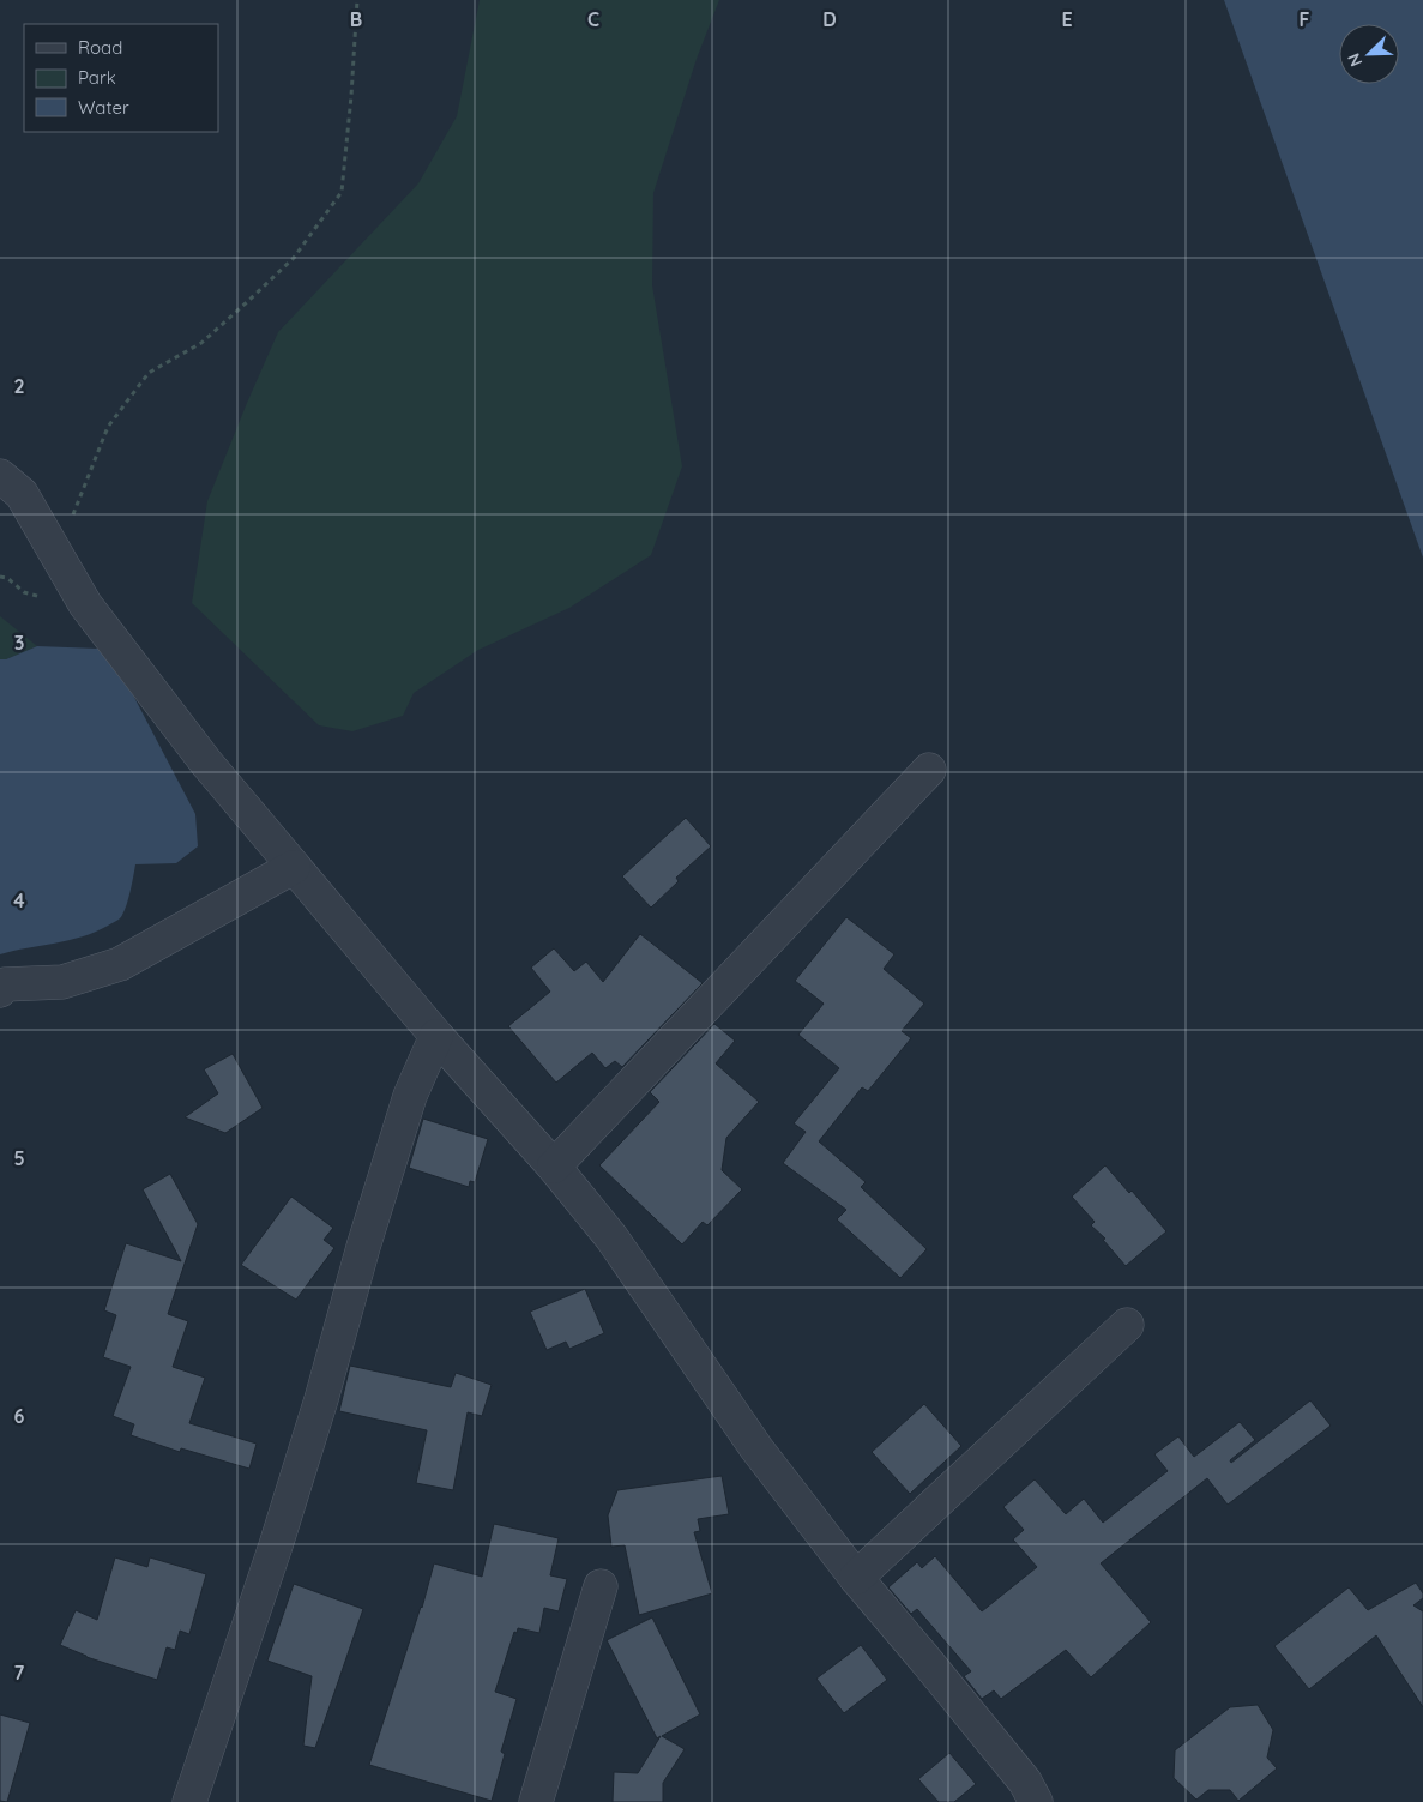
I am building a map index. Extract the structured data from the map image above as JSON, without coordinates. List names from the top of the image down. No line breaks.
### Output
{"legend":["Road","Park","Water"],"north":"bottom left","grid":{"columns":["B","C","D","E","F"],"rows":["2","3","4","5","6","7"]}}
